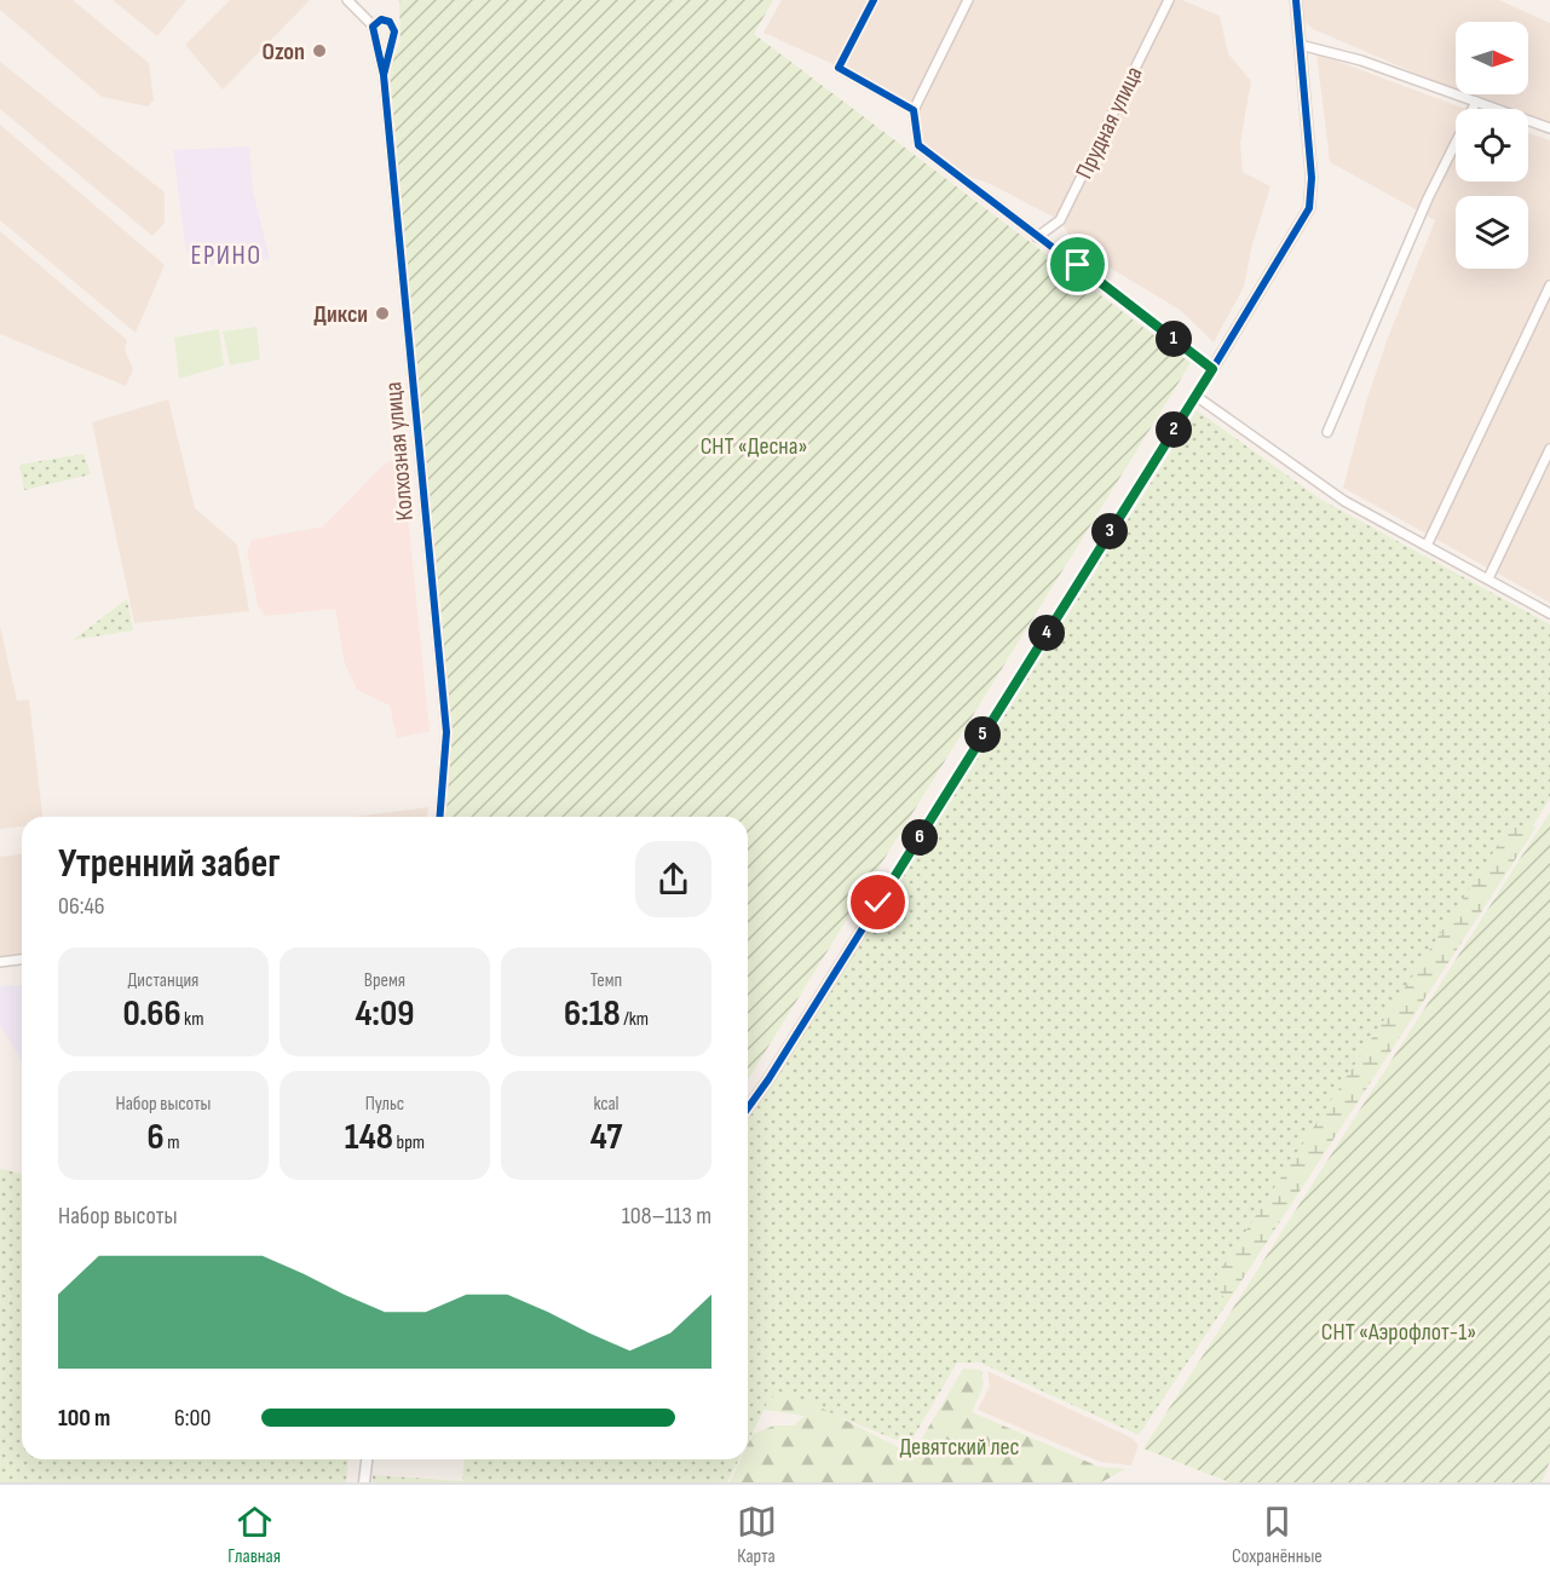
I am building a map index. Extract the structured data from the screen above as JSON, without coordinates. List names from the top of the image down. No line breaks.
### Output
{"streets":{"street":["Прудная улица","Колхозная улица"]},"districts":["ЕРИНО"],"parks":["СНТ «Десна»","СНТ «Аэрофлот-1»","Девятский лес"],"places":["Ozon","Дикси"],"north":"right","page":{"pins":["1","2","3","4","5","6"],"heading":["Утренний забег","06:46"],"stats":[["Дистанция","0.66 km"],["Время","4:09"],["Темп","6:18 /km"],["Набор высоты","6 m"],["Пульс","148 bpm"],["kcal","47"]],"chart":["Набор высоты","108–113 m"],"list":[{"name":"100 m","note":"6:00"}],"tabs":["Главная","Карта","Сохранённые"]}}
